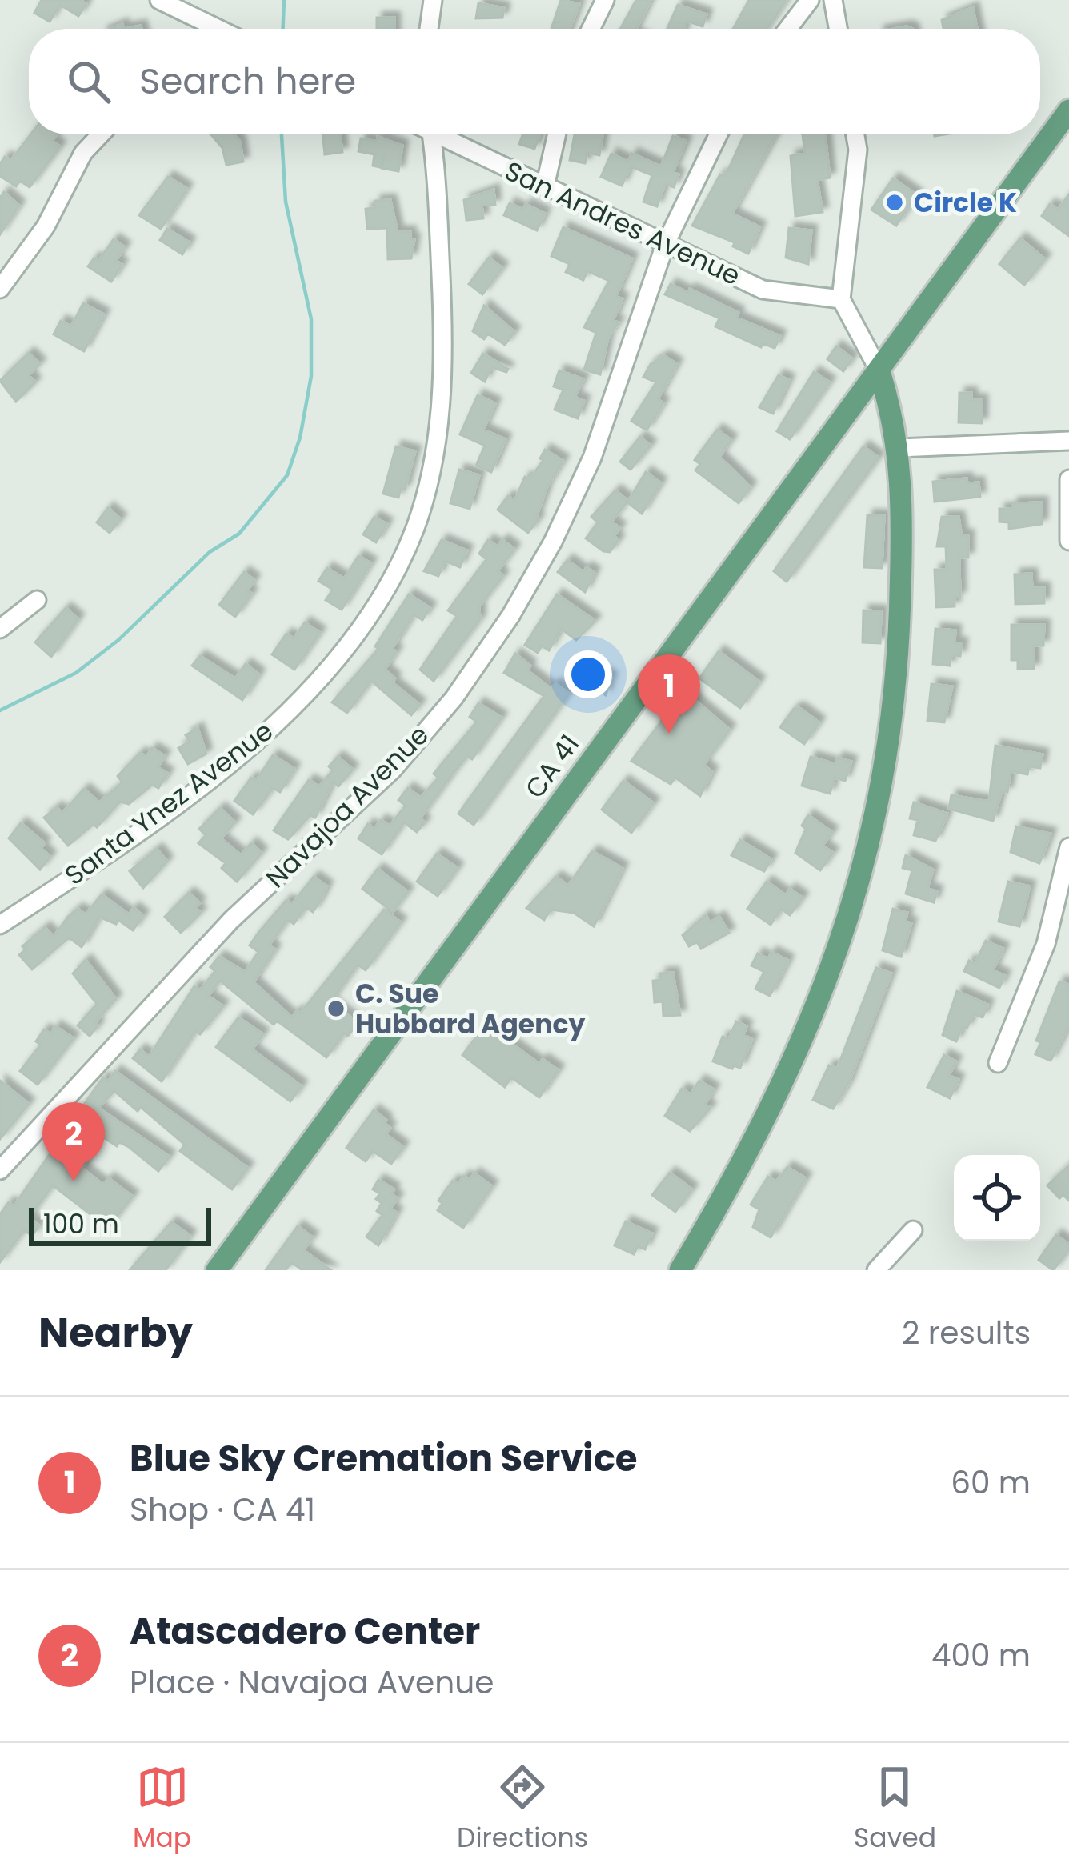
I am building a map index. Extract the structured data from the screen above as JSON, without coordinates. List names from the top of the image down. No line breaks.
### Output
{"streets":{"main road":["CA 41"],"street":["San Andres Avenue","Santa Ynez Avenue","Navajoa Avenue"]},"crossings":[["San Andres Avenue","Navajoa Avenue"]],"places":["Circle K","C. Sue Hubbard Agency"],"scale_bar":"100 m","page":{"search":"Search here","pins":["1","2"],"scale":"100 m","heading":["Nearby","2 results"],"list":[{"mark":"1","name":"Blue Sky Cremation Service","note":"Shop · CA 41","value":"60 m"},{"mark":"2","name":"Atascadero Center","note":"Place · Navajoa Avenue","value":"400 m"}],"nav":["Map","Directions","Saved"]}}
